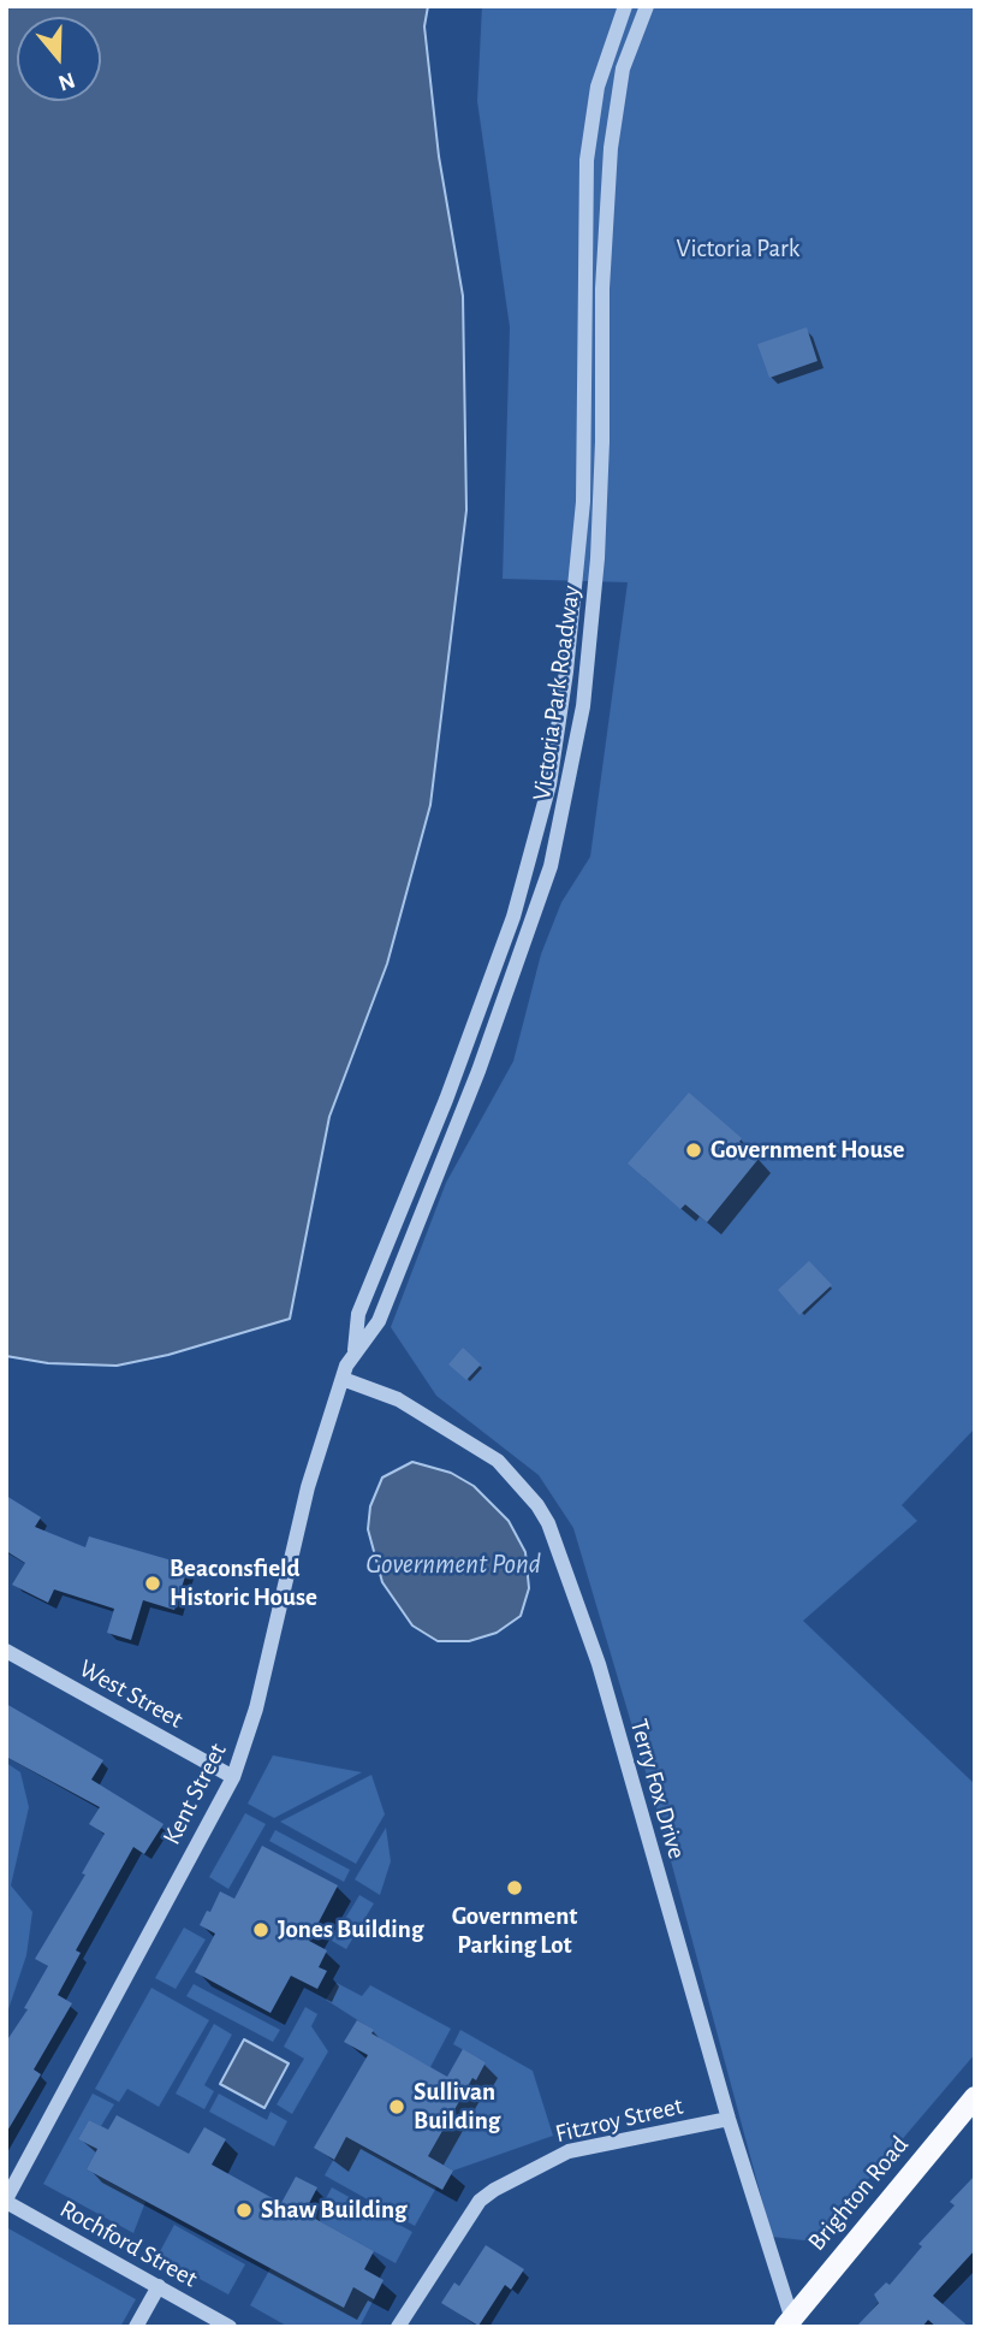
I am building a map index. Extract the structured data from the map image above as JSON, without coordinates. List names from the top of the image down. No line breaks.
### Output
{"streets":{"main road":["Brighton Road"],"street":["Victoria Park Roadway","West Street","Terry Fox Drive","Kent Street","Fitzroy Street","Rochford Street"]},"crossings":[["Victoria Park Roadway","Terry Fox Drive"],["Victoria Park Roadway","Kent Street"],["West Street","Kent Street"],["Terry Fox Drive","Kent Street"],["Terry Fox Drive","Fitzroy Street"],["Terry Fox Drive","Brighton Road"],["Kent Street","Rochford Street"]],"water":["Government Pond"],"parks":["Victoria Park"],"places":["Government House","Beaconsfield Historic House","Government Parking Lot","Jones Building","Sullivan Building","Shaw Building"],"north":"bottom"}
